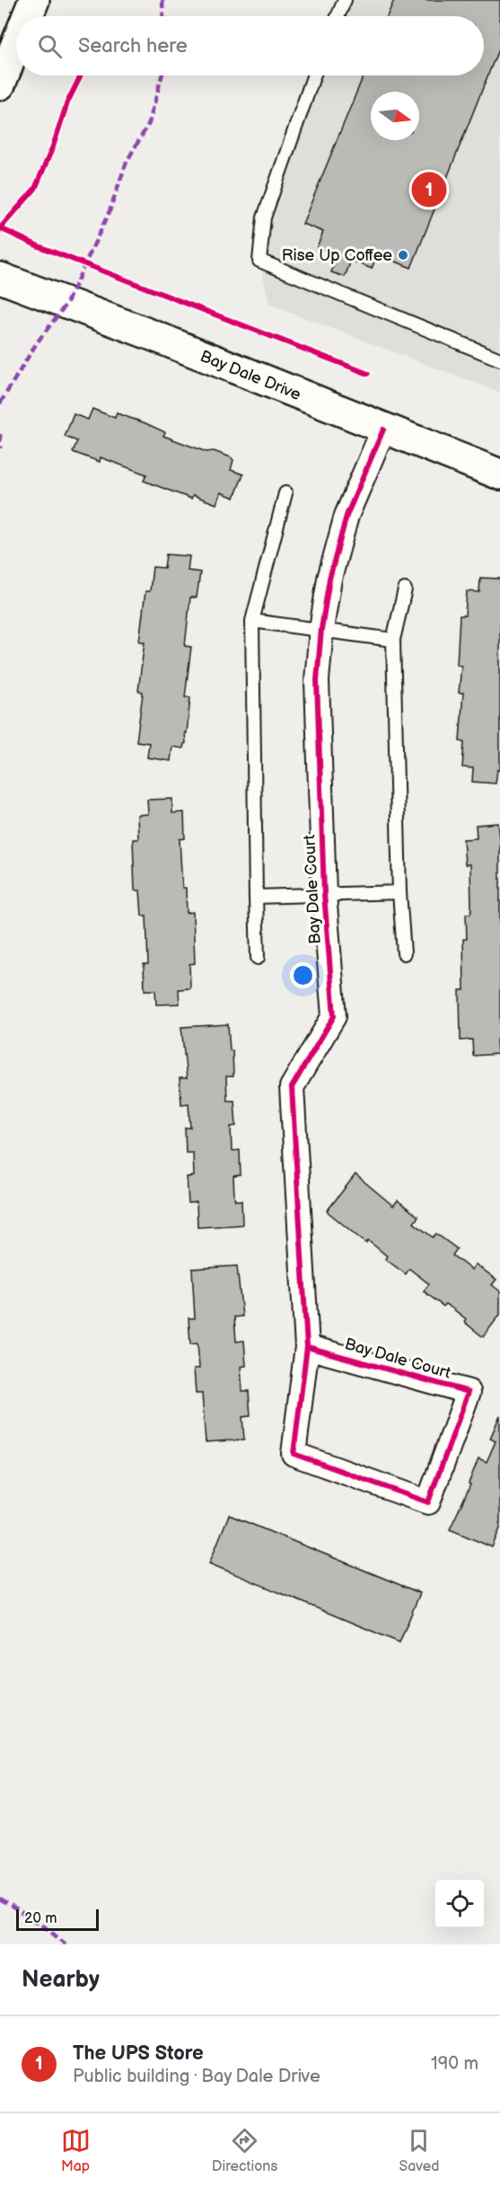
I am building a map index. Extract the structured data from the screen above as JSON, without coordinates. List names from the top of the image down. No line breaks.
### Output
{"streets":{"street":["Bay Dale Drive","Bay Dale Court"]},"crossings":[["Bay Dale Drive","Bay Dale Court"]],"places":["Rise Up Coffee"],"scale_bar":"20 m","north":"right","page":{"search":"Search here","pins":"1","scale":"20 m","heading":"Nearby","list":[{"mark":"1","name":"The UPS Store","note":"Public building · Bay Dale Drive","value":"190 m"}],"nav":["Map","Directions","Saved"]}}
